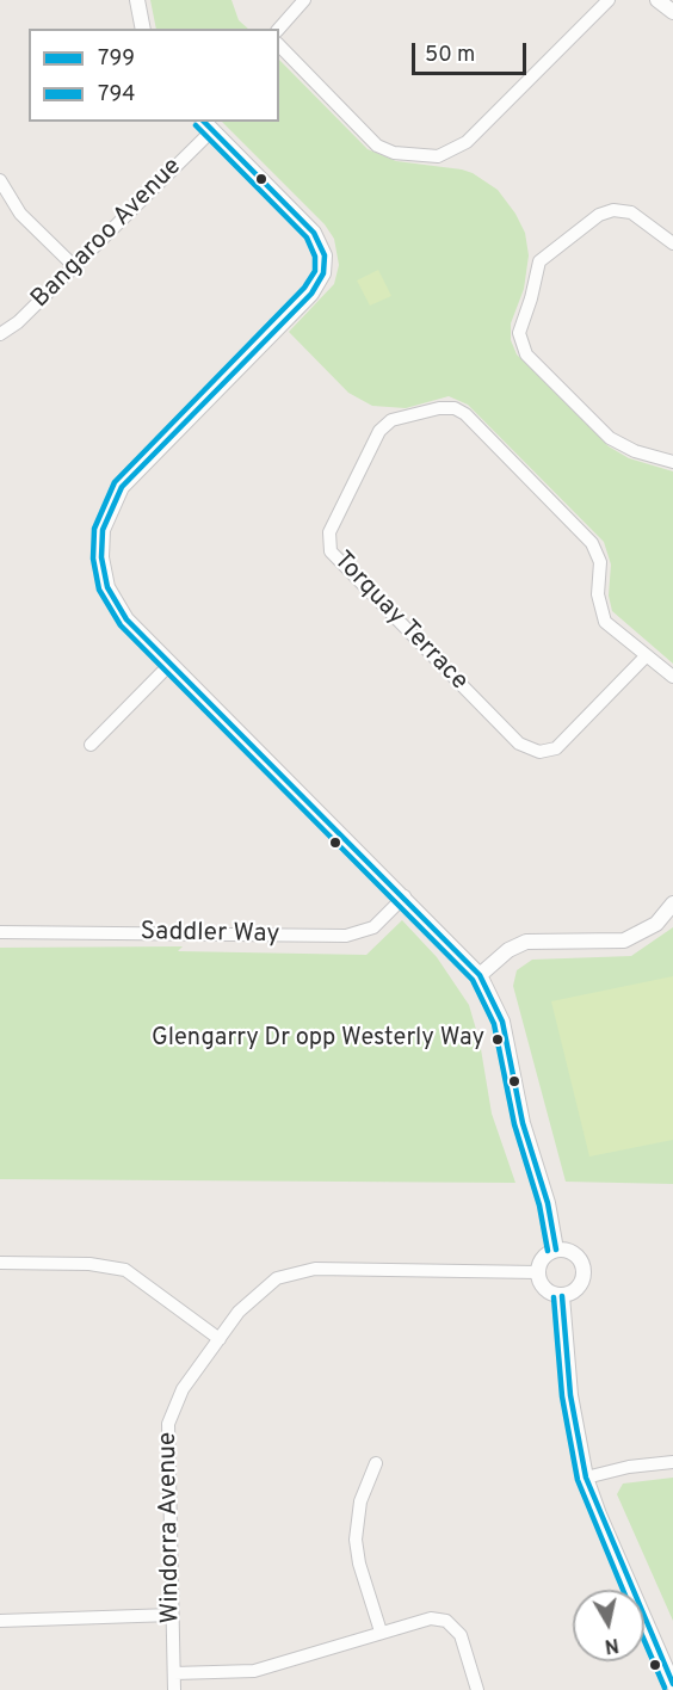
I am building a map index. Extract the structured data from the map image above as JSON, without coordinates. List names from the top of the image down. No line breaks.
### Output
{"streets":{"street":["Bangaroo Avenue","Torquay Terrace","Saddler Way","Windorra Avenue"]},"places":["Glengarry Dr opp Westerly Way"],"lines":["transit line 799","transit line 794"],"legend":["799","794"],"scale_bar":"50 m","north":"bottom"}
